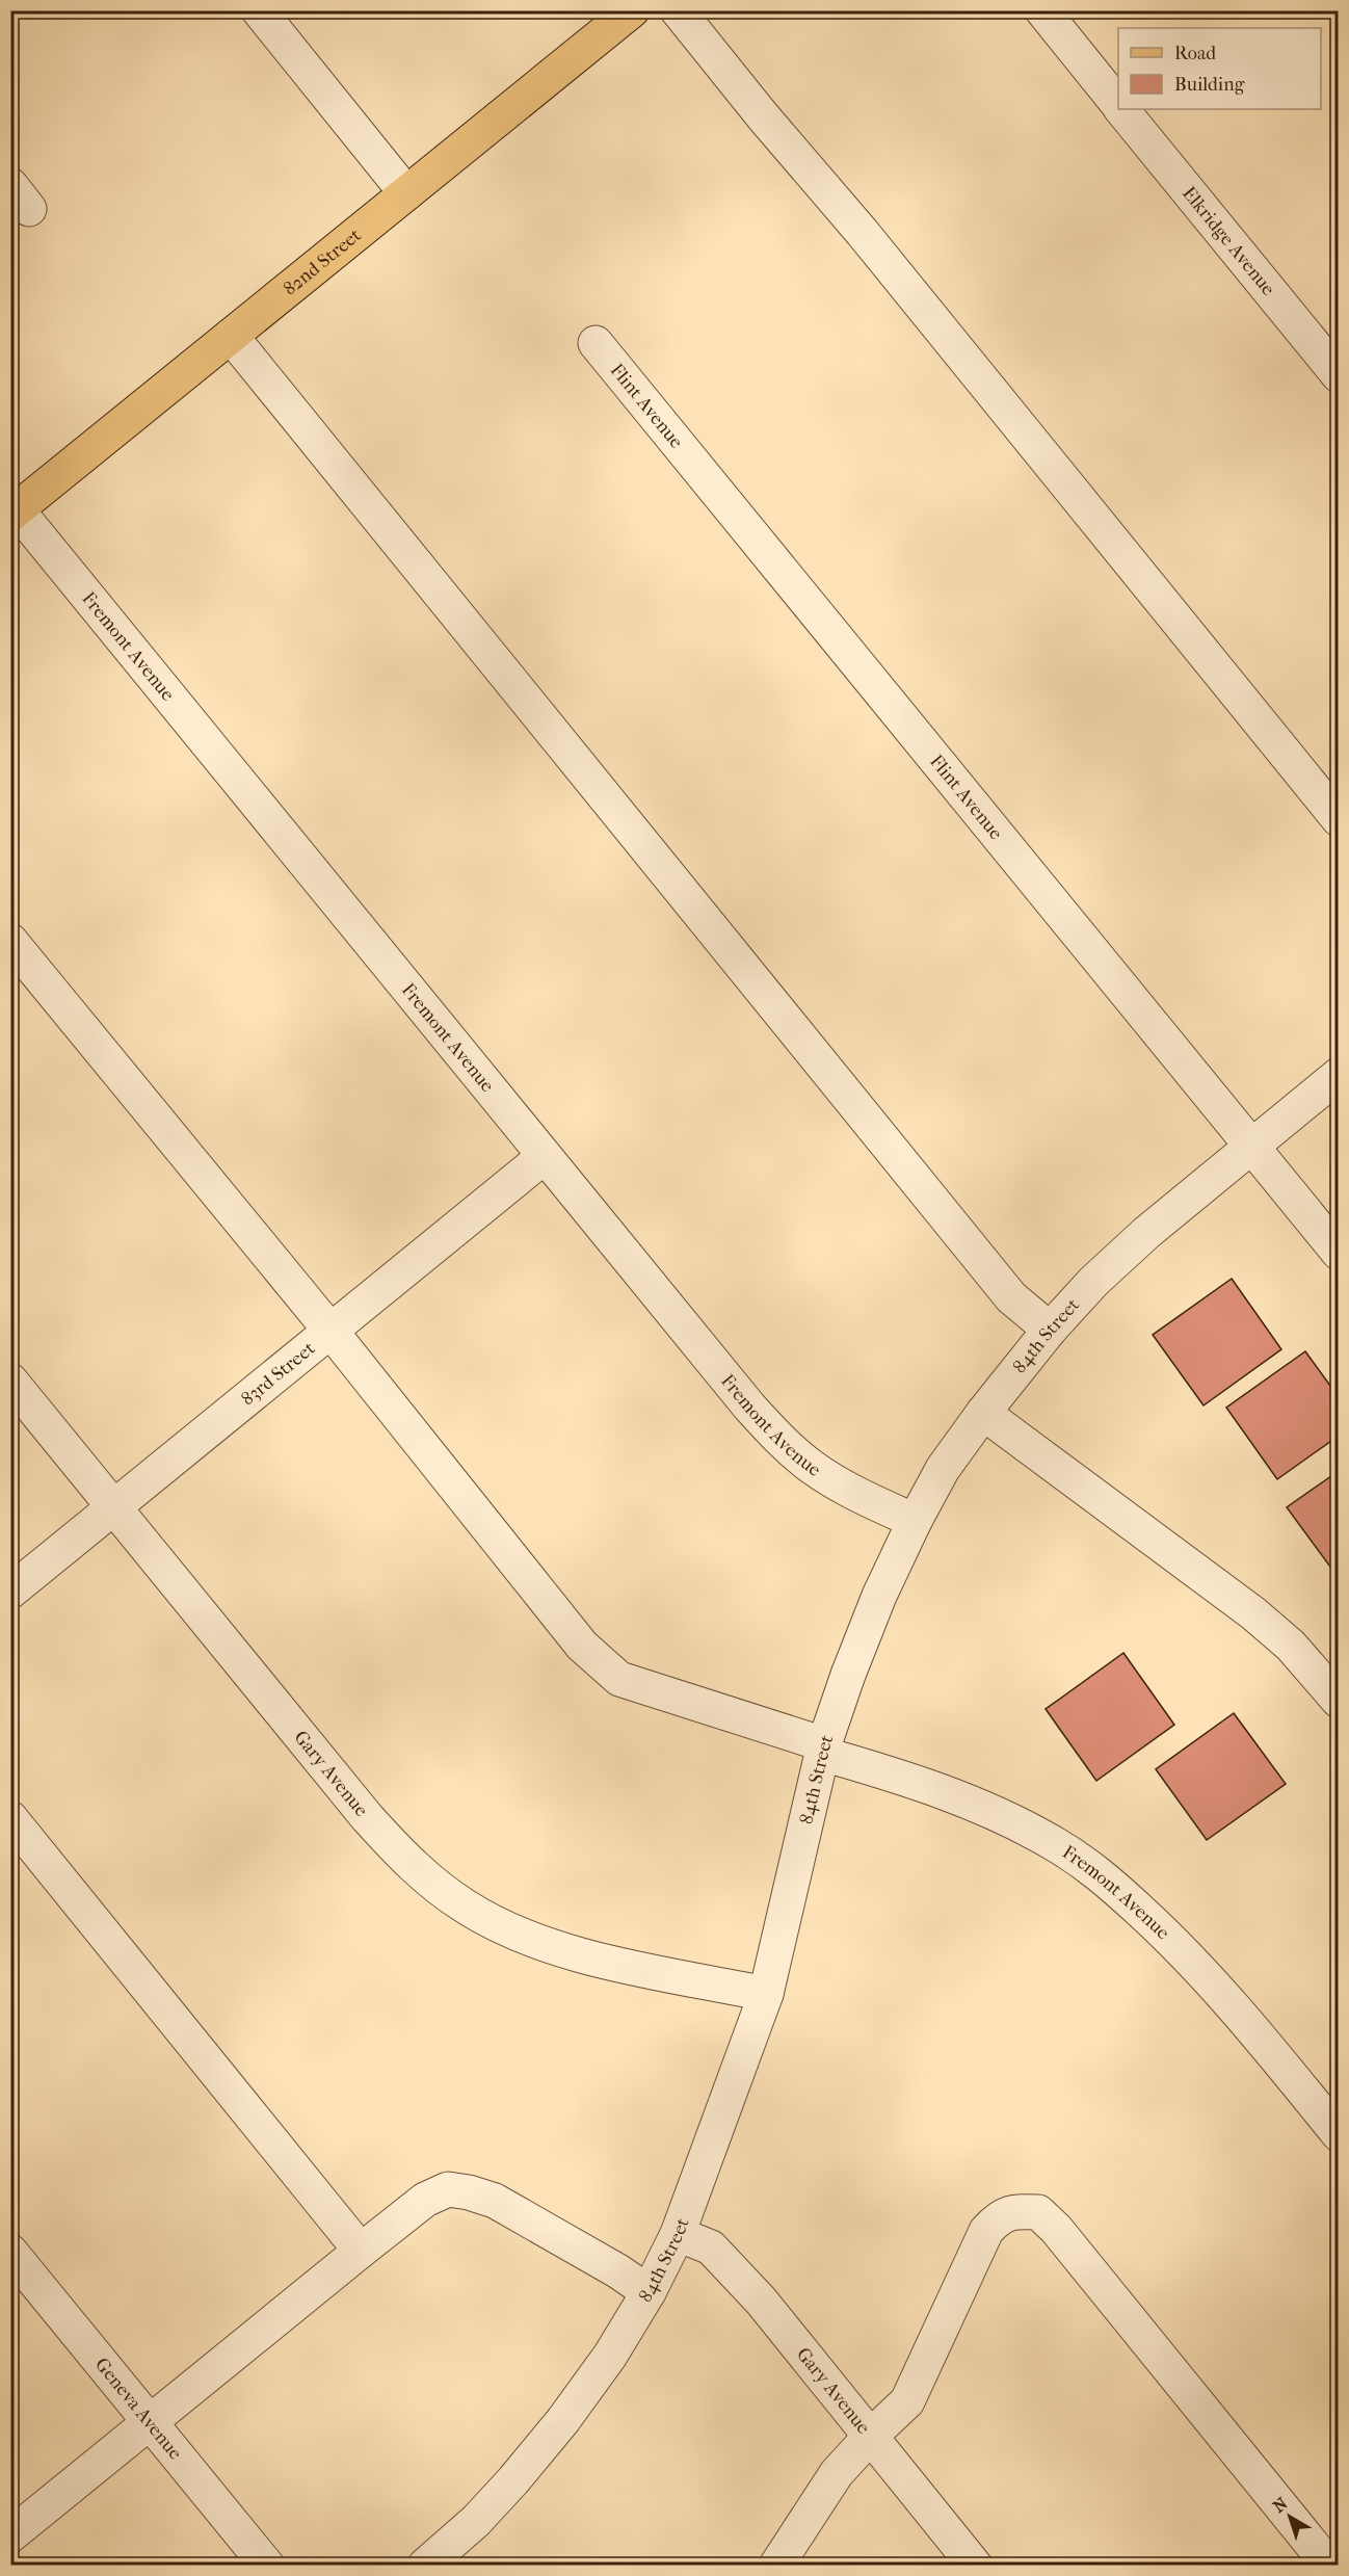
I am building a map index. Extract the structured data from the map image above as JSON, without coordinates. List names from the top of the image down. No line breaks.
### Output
{"streets":{"main road":["82nd Street"],"street":["Elkridge Avenue","Flint Avenue","Fremont Avenue","84th Street","83rd Street","Gary Avenue","Geneva Avenue"]},"crossings":[["82nd Street","Fremont Avenue"],["Flint Avenue","84th Street"],["Fremont Avenue","84th Street"],["Fremont Avenue","83rd Street"],["84th Street","Gary Avenue"],["83rd Street","Gary Avenue"]],"legend":["Road","Building"],"north":"top left"}
